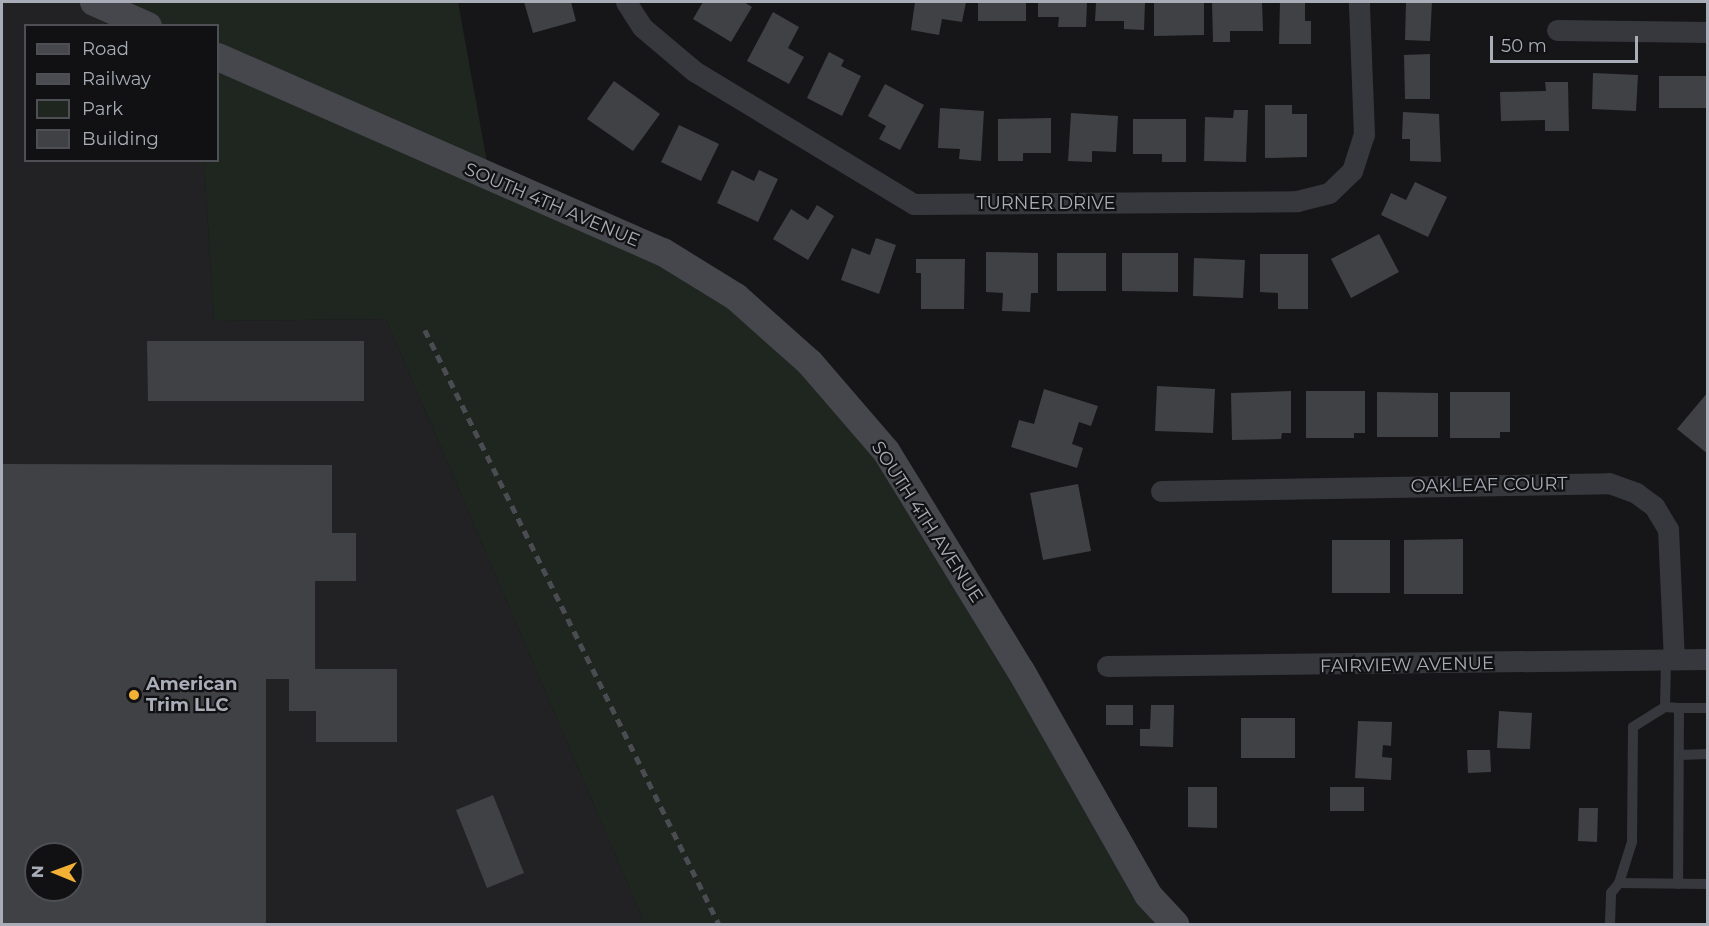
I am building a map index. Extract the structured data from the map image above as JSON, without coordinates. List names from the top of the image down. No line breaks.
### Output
{"streets":{"street":["TURNER DRIVE","SOUTH 4TH AVENUE","OAKLEAF COURT","FAIRVIEW AVENUE"]},"crossings":[["OAKLEAF COURT","FAIRVIEW AVENUE"]],"places":["American Trim LLC"],"legend":["Road","Railway","Park","Building"],"scale_bar":"50 m","north":"left"}
